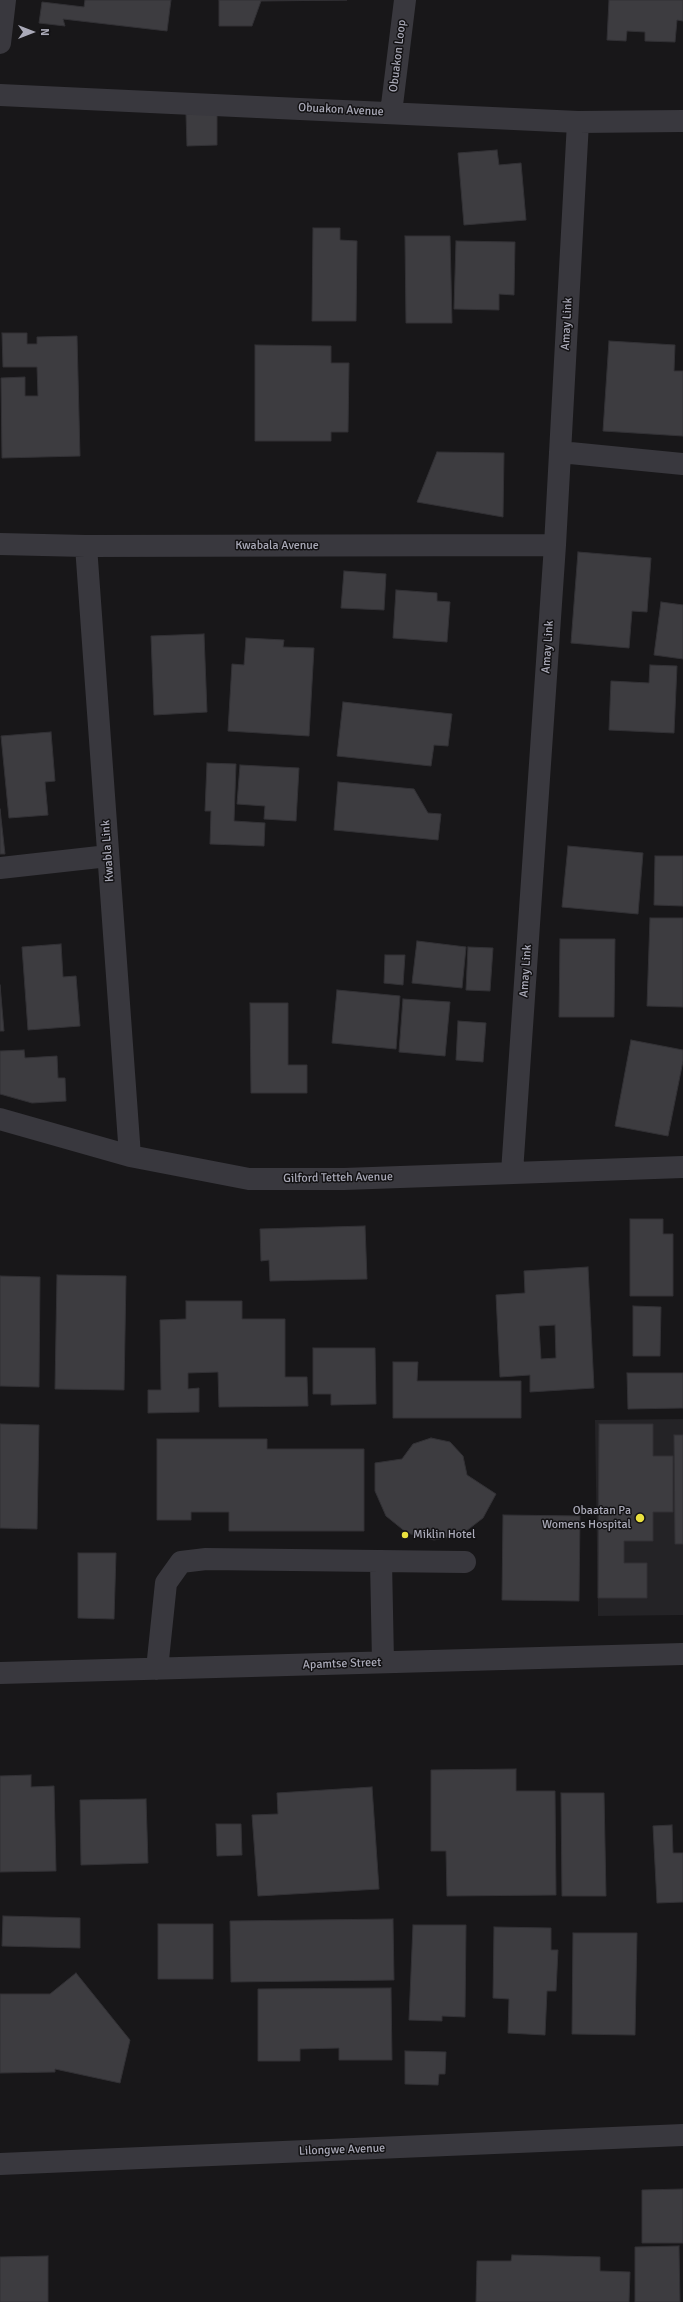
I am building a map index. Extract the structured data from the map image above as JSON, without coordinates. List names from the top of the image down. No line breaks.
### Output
{"streets":{"street":["Obuakon Loop","Obuakon Avenue","Amay Link","Kwabala Avenue","Kwabla Link","Gilford Tetteh Avenue","Apamtse Street","Lilongwe Avenue"]},"crossings":[["Obuakon Loop","Obuakon Avenue"],["Obuakon Avenue","Amay Link"],["Amay Link","Kwabala Avenue"],["Amay Link","Gilford Tetteh Avenue"],["Kwabala Avenue","Kwabla Link"],["Kwabla Link","Gilford Tetteh Avenue"]],"places":["Obaatan Pa Womens Hospital","Miklin Hotel"],"north":"right"}
